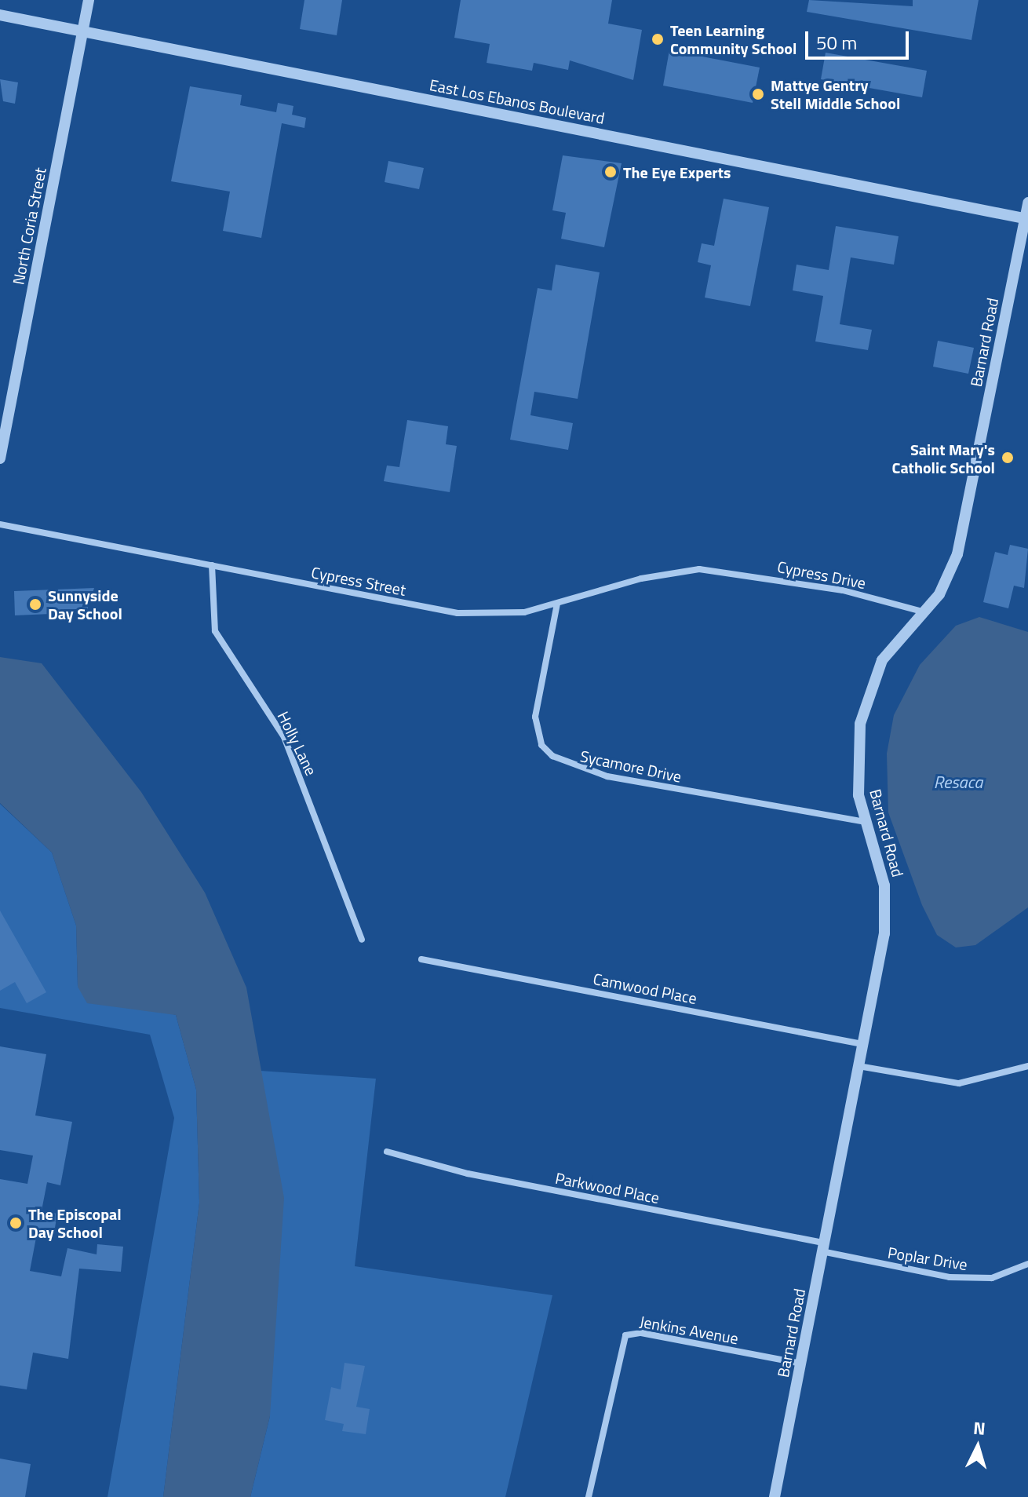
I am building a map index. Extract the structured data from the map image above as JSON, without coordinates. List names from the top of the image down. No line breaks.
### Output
{"streets":{"street":["East Los Ebanos Boulevard","North Coria Street","Barnard Road","Cypress Drive","Cypress Street","Holly Lane","Sycamore Drive","Camwood Place","Parkwood Place","Poplar Drive","Jenkins Avenue"]},"crossings":[["East Los Ebanos Boulevard","North Coria Street"],["East Los Ebanos Boulevard","Barnard Road"],["Barnard Road","Cypress Drive"],["Barnard Road","Sycamore Drive"],["Barnard Road","Camwood Place"],["Barnard Road","Parkwood Place"],["Barnard Road","Poplar Drive"],["Barnard Road","Jenkins Avenue"],["Cypress Drive","Cypress Street"],["Cypress Street","Holly Lane"],["Cypress Street","Sycamore Drive"],["Parkwood Place","Poplar Drive"]],"water":["Resaca"],"places":["Teen Learning Community School","Mattye Gentry Stell Middle School","The Eye Experts","Saint Mary's Catholic School","Sunnyside Day School","The Episcopal Day School"],"scale_bar":"50 m","north":"top"}
